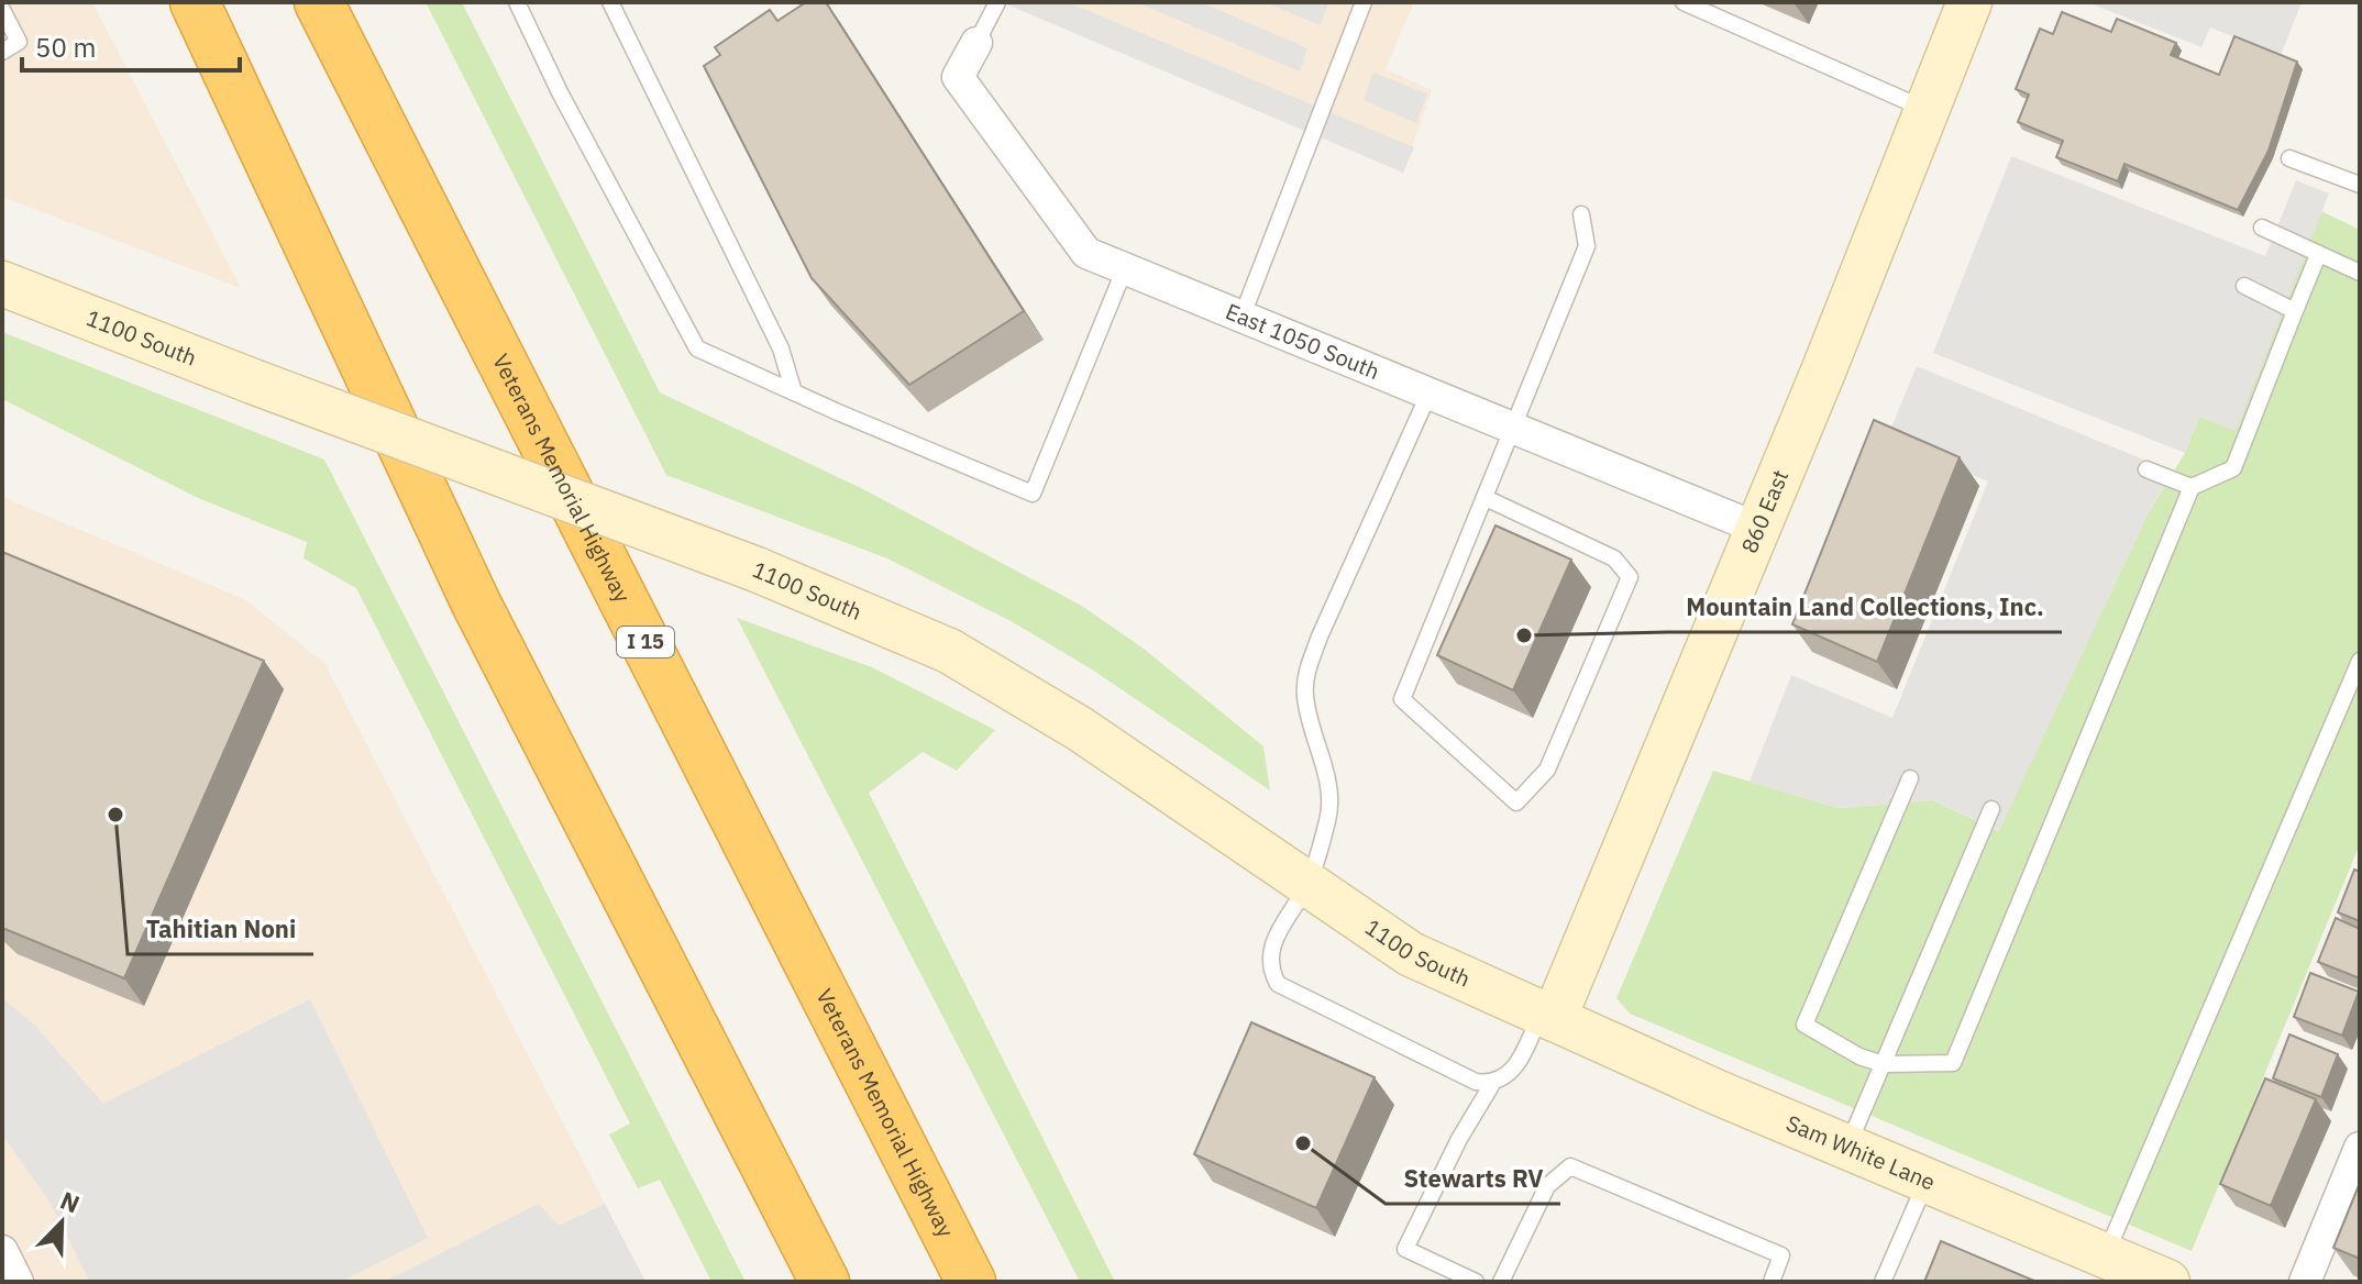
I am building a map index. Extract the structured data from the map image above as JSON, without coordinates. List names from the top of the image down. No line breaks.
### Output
{"streets":{"highway":["Veterans Memorial Highway","I 15"],"street":["1100 South","East 1050 South","860 East","Sam White Lane"]},"crossings":[["1100 South","860 East"],["1100 South","Sam White Lane"],["East 1050 South","860 East"],["860 East","Sam White Lane"]],"places":["Mountain Land Collections, Inc.","Tahitian Noni","Stewarts RV"],"scale_bar":"50 m","north":"top right"}
